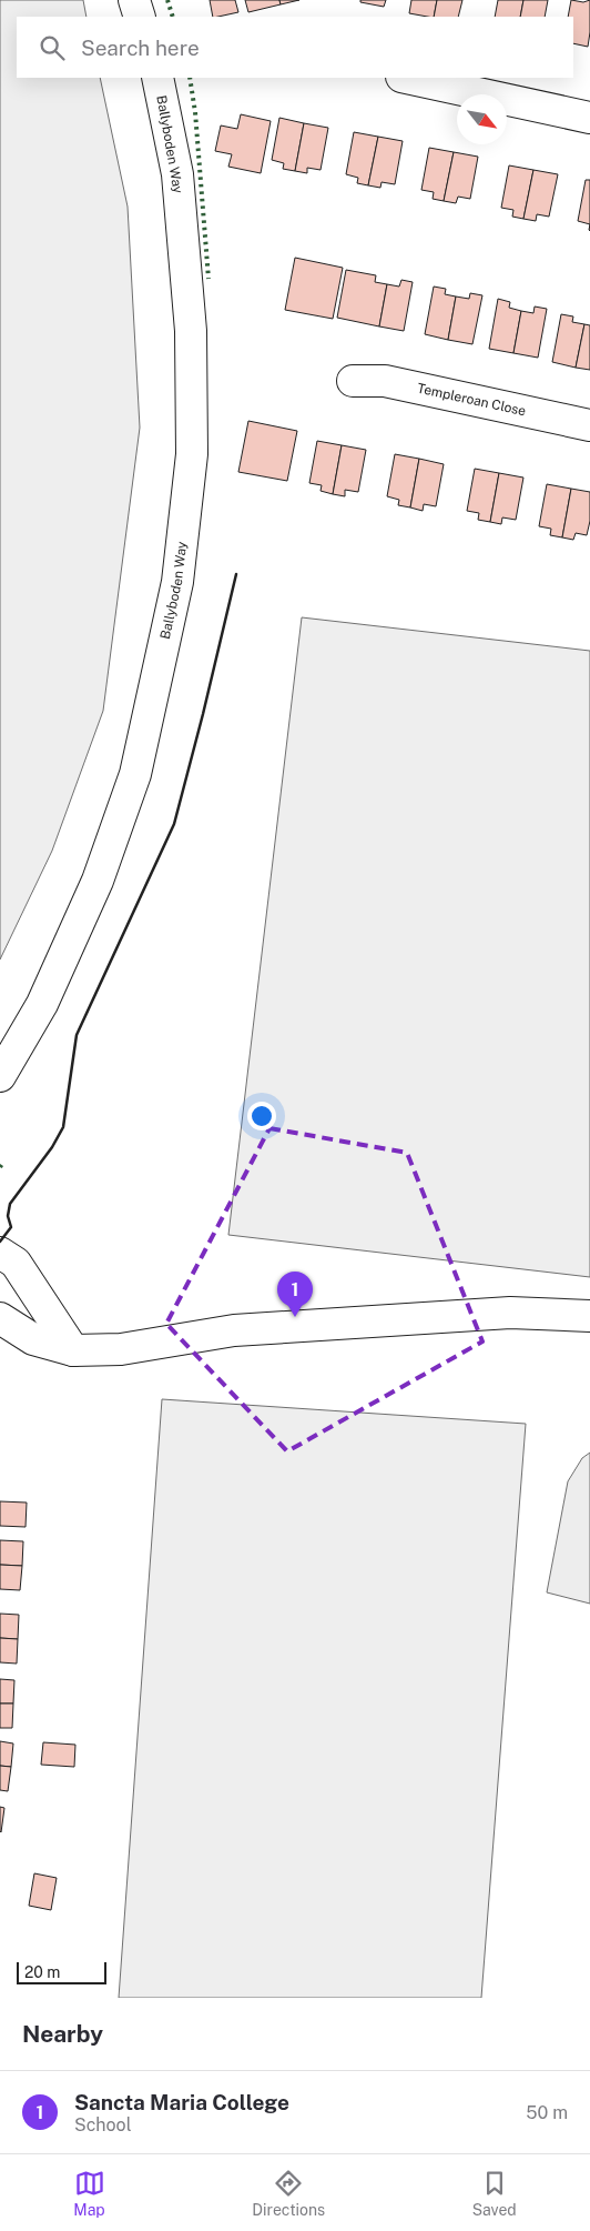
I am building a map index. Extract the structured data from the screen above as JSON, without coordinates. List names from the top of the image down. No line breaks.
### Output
{"streets":{"main road":["Ballyboden Way","Templeroan Close"]},"scale_bar":"20 m","north":"bottom right","page":{"search":"Search here","pins":"1","scale":"20 m","heading":"Nearby","list":[{"mark":"1","name":"Sancta Maria College","note":"School","value":"50 m"}],"nav":["Map","Directions","Saved"]}}
